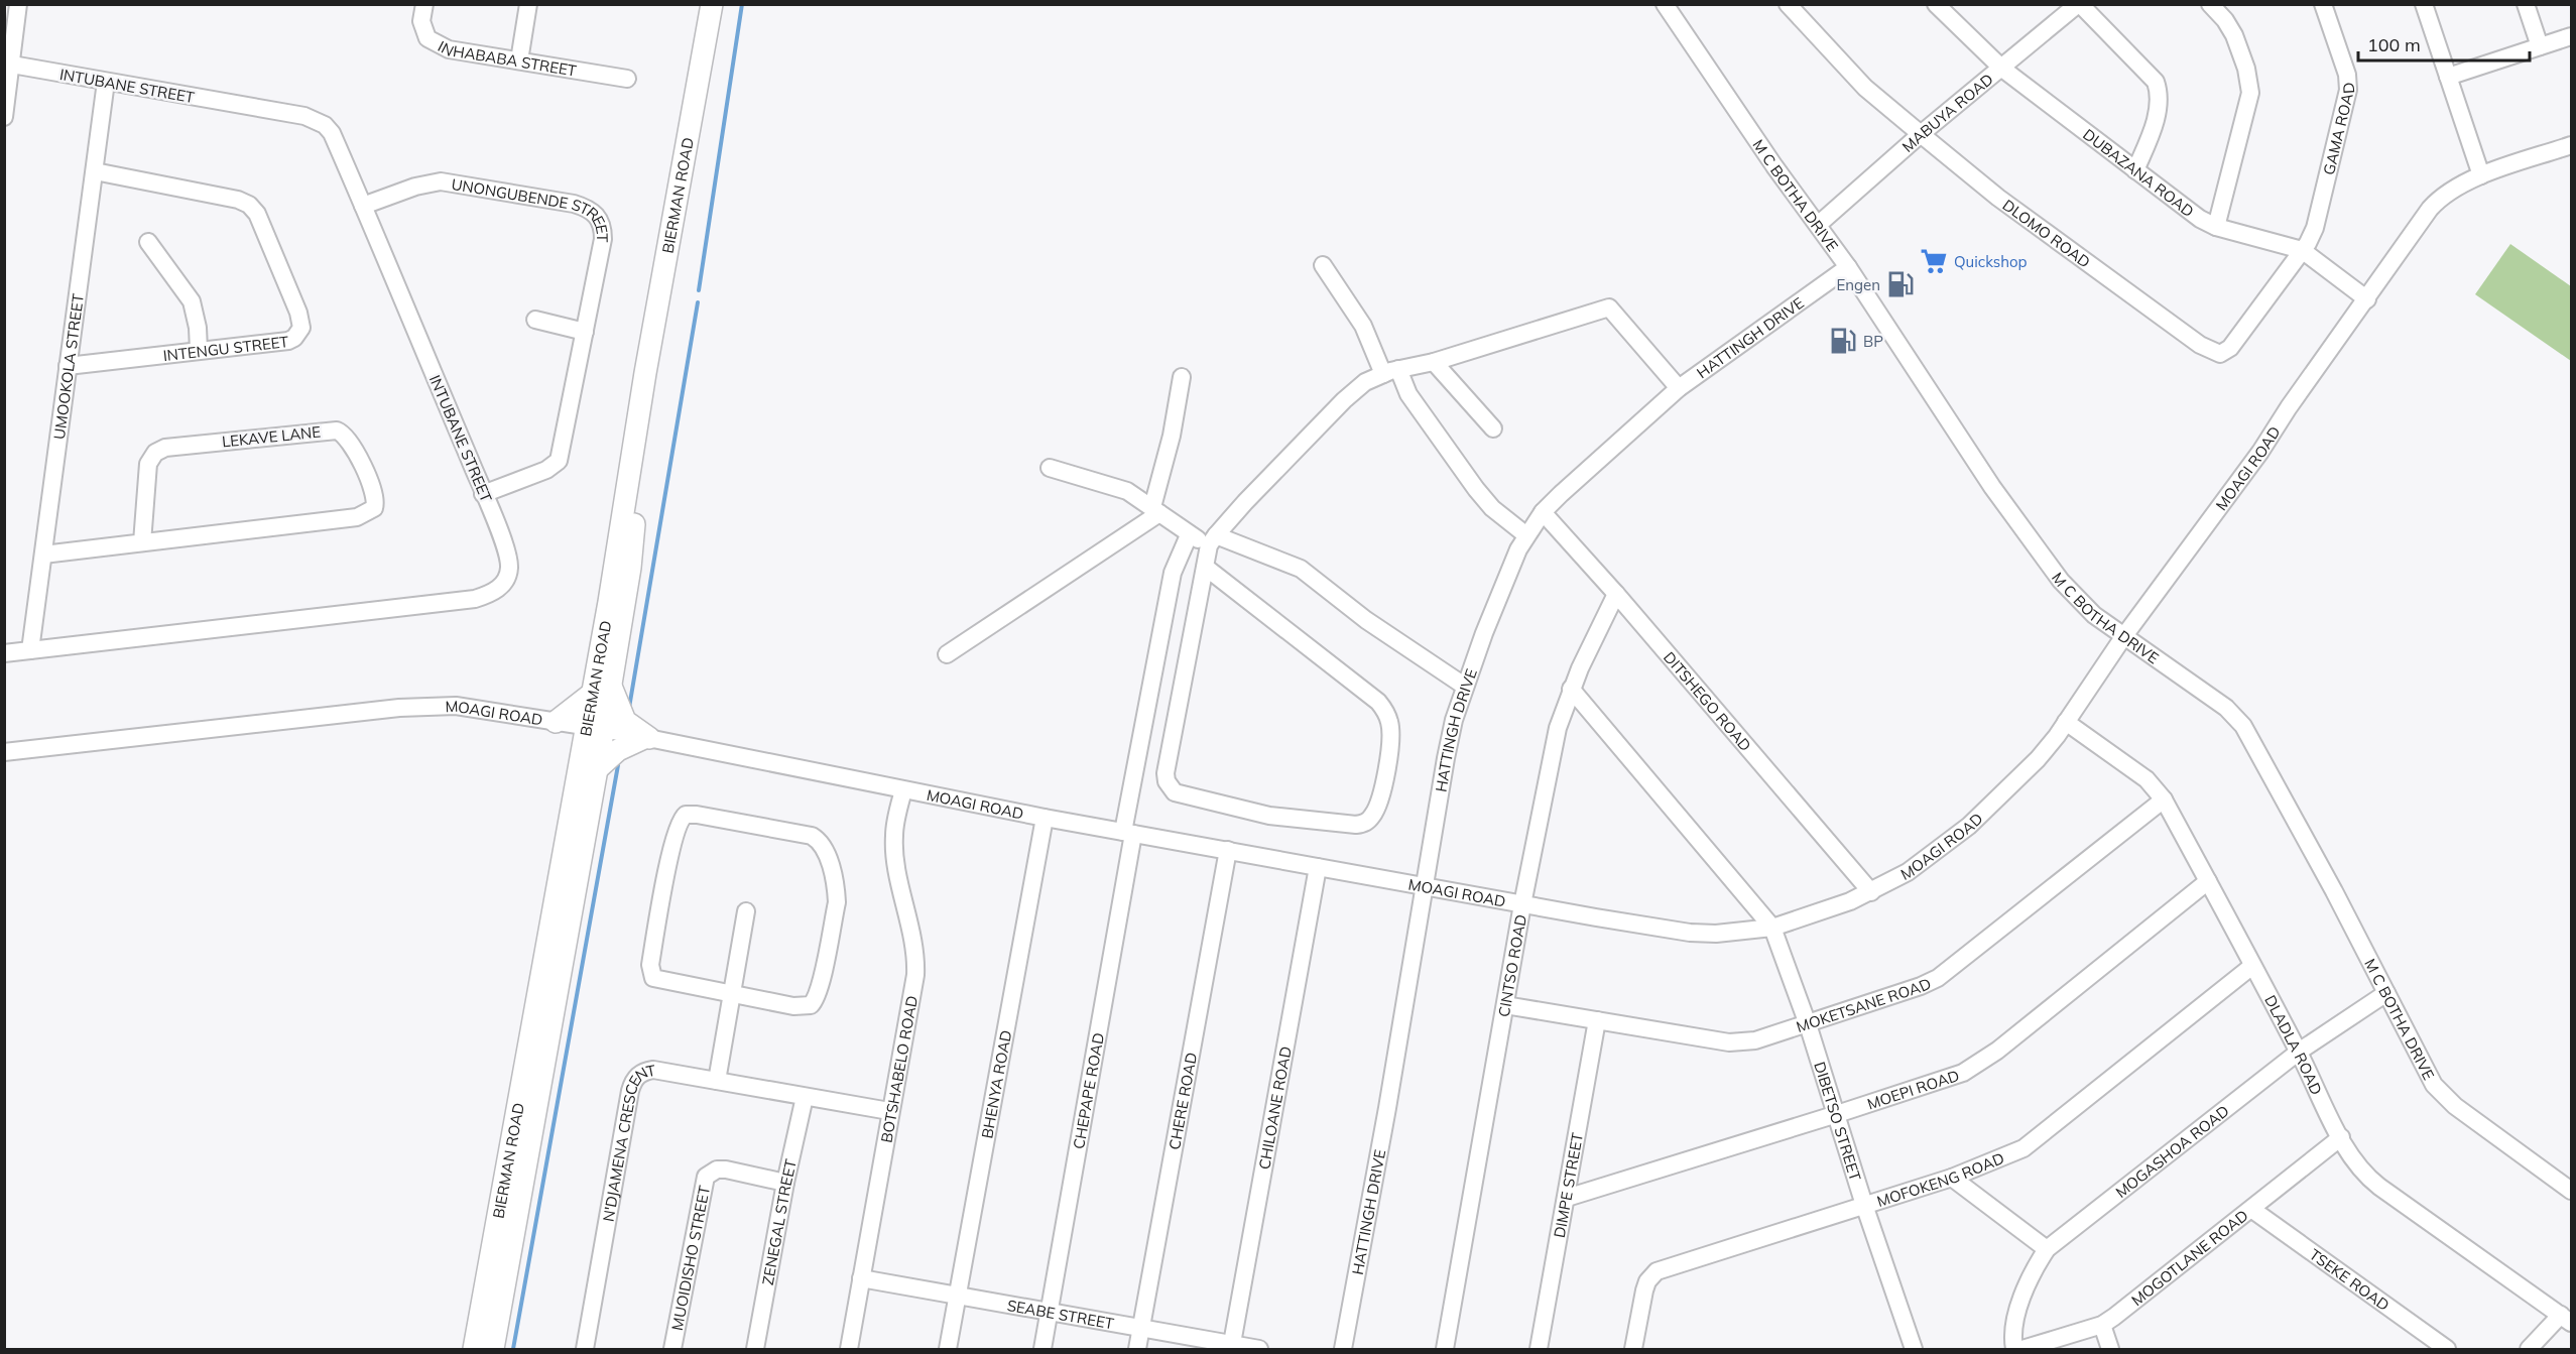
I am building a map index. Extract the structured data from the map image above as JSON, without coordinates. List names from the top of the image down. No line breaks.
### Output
{"streets":{"main road":["BIERMAN ROAD"],"street":["INHABABA STREET","INTUBANE STREET","MABUYA ROAD","GAMA ROAD","DUBAZANA ROAD","M C BOTHA DRIVE","UNONGUBENDE STREET","DLOMO ROAD","HATTINGH DRIVE","INTENGU STREET","UMOOKOLA STREET","LEKAVE LANE","MOAGI ROAD","DITSHEGO ROAD","CINTSO ROAD","MOKETSANE ROAD","DLADLA ROAD","BOTSHABELO ROAD","BHENYA ROAD","MOEPI ROAD","CHEPAPE ROAD","CHERE ROAD","CHILOANE ROAD","DIBETSO STREET","N'DJAMENA CRESCENT","MOGASHOA ROAD","MOFOKENG ROAD","DIMPE STREET","ZENEGAL STREET","MUOIDISHO STREET","MOGOTLANE ROAD","TSEKE ROAD","SEABE STREET"]},"crossings":[["INTUBANE STREET","UNONGUBENDE STREET"],["INTUBANE STREET","UMOOKOLA STREET"],["MABUYA ROAD","DUBAZANA ROAD"],["MABUYA ROAD","M C BOTHA DRIVE"],["MABUYA ROAD","DLOMO ROAD"],["GAMA ROAD","DUBAZANA ROAD"],["GAMA ROAD","DLOMO ROAD"],["DUBAZANA ROAD","DLOMO ROAD"],["DUBAZANA ROAD","MOAGI ROAD"],["BIERMAN ROAD","MOAGI ROAD"],["M C BOTHA DRIVE","HATTINGH DRIVE"],["M C BOTHA DRIVE","MOAGI ROAD"],["M C BOTHA DRIVE","MOGASHOA ROAD"],["HATTINGH DRIVE","MOAGI ROAD"],["HATTINGH DRIVE","DITSHEGO ROAD"],["INTENGU STREET","UMOOKOLA STREET"],["UMOOKOLA STREET","LEKAVE LANE"],["MOAGI ROAD","DITSHEGO ROAD"],["MOAGI ROAD","CINTSO ROAD"],["MOAGI ROAD","DLADLA ROAD"],["MOAGI ROAD","BOTSHABELO ROAD"],["MOAGI ROAD","BHENYA ROAD"],["MOAGI ROAD","CHEPAPE ROAD"],["MOAGI ROAD","CHERE ROAD"],["MOAGI ROAD","CHILOANE ROAD"],["MOAGI ROAD","DIBETSO STREET"],["DITSHEGO ROAD","CINTSO ROAD"],["CINTSO ROAD","MOKETSANE ROAD"],["MOKETSANE ROAD","DLADLA ROAD"],["MOKETSANE ROAD","DIBETSO STREET"],["MOKETSANE ROAD","DIMPE STREET"],["DLADLA ROAD","MOEPI ROAD"],["DLADLA ROAD","MOGASHOA ROAD"],["DLADLA ROAD","MOFOKENG ROAD"],["DLADLA ROAD","MOGOTLANE ROAD"],["BOTSHABELO ROAD","N'DJAMENA CRESCENT"],["BOTSHABELO ROAD","SEABE STREET"],["BHENYA ROAD","SEABE STREET"],["MOEPI ROAD","DIBETSO STREET"],["MOEPI ROAD","DIMPE STREET"],["CHEPAPE ROAD","SEABE STREET"],["CHERE ROAD","SEABE STREET"],["CHILOANE ROAD","SEABE STREET"],["DIBETSO STREET","MOFOKENG ROAD"],["N'DJAMENA CRESCENT","ZENEGAL STREET"],["ZENEGAL STREET","MUOIDISHO STREET"],["MOGOTLANE ROAD","TSEKE ROAD"]],"places":{"supermarket":["Quickshop"],"fuel station":["Engen","BP"]},"scale_bar":"100 m"}
